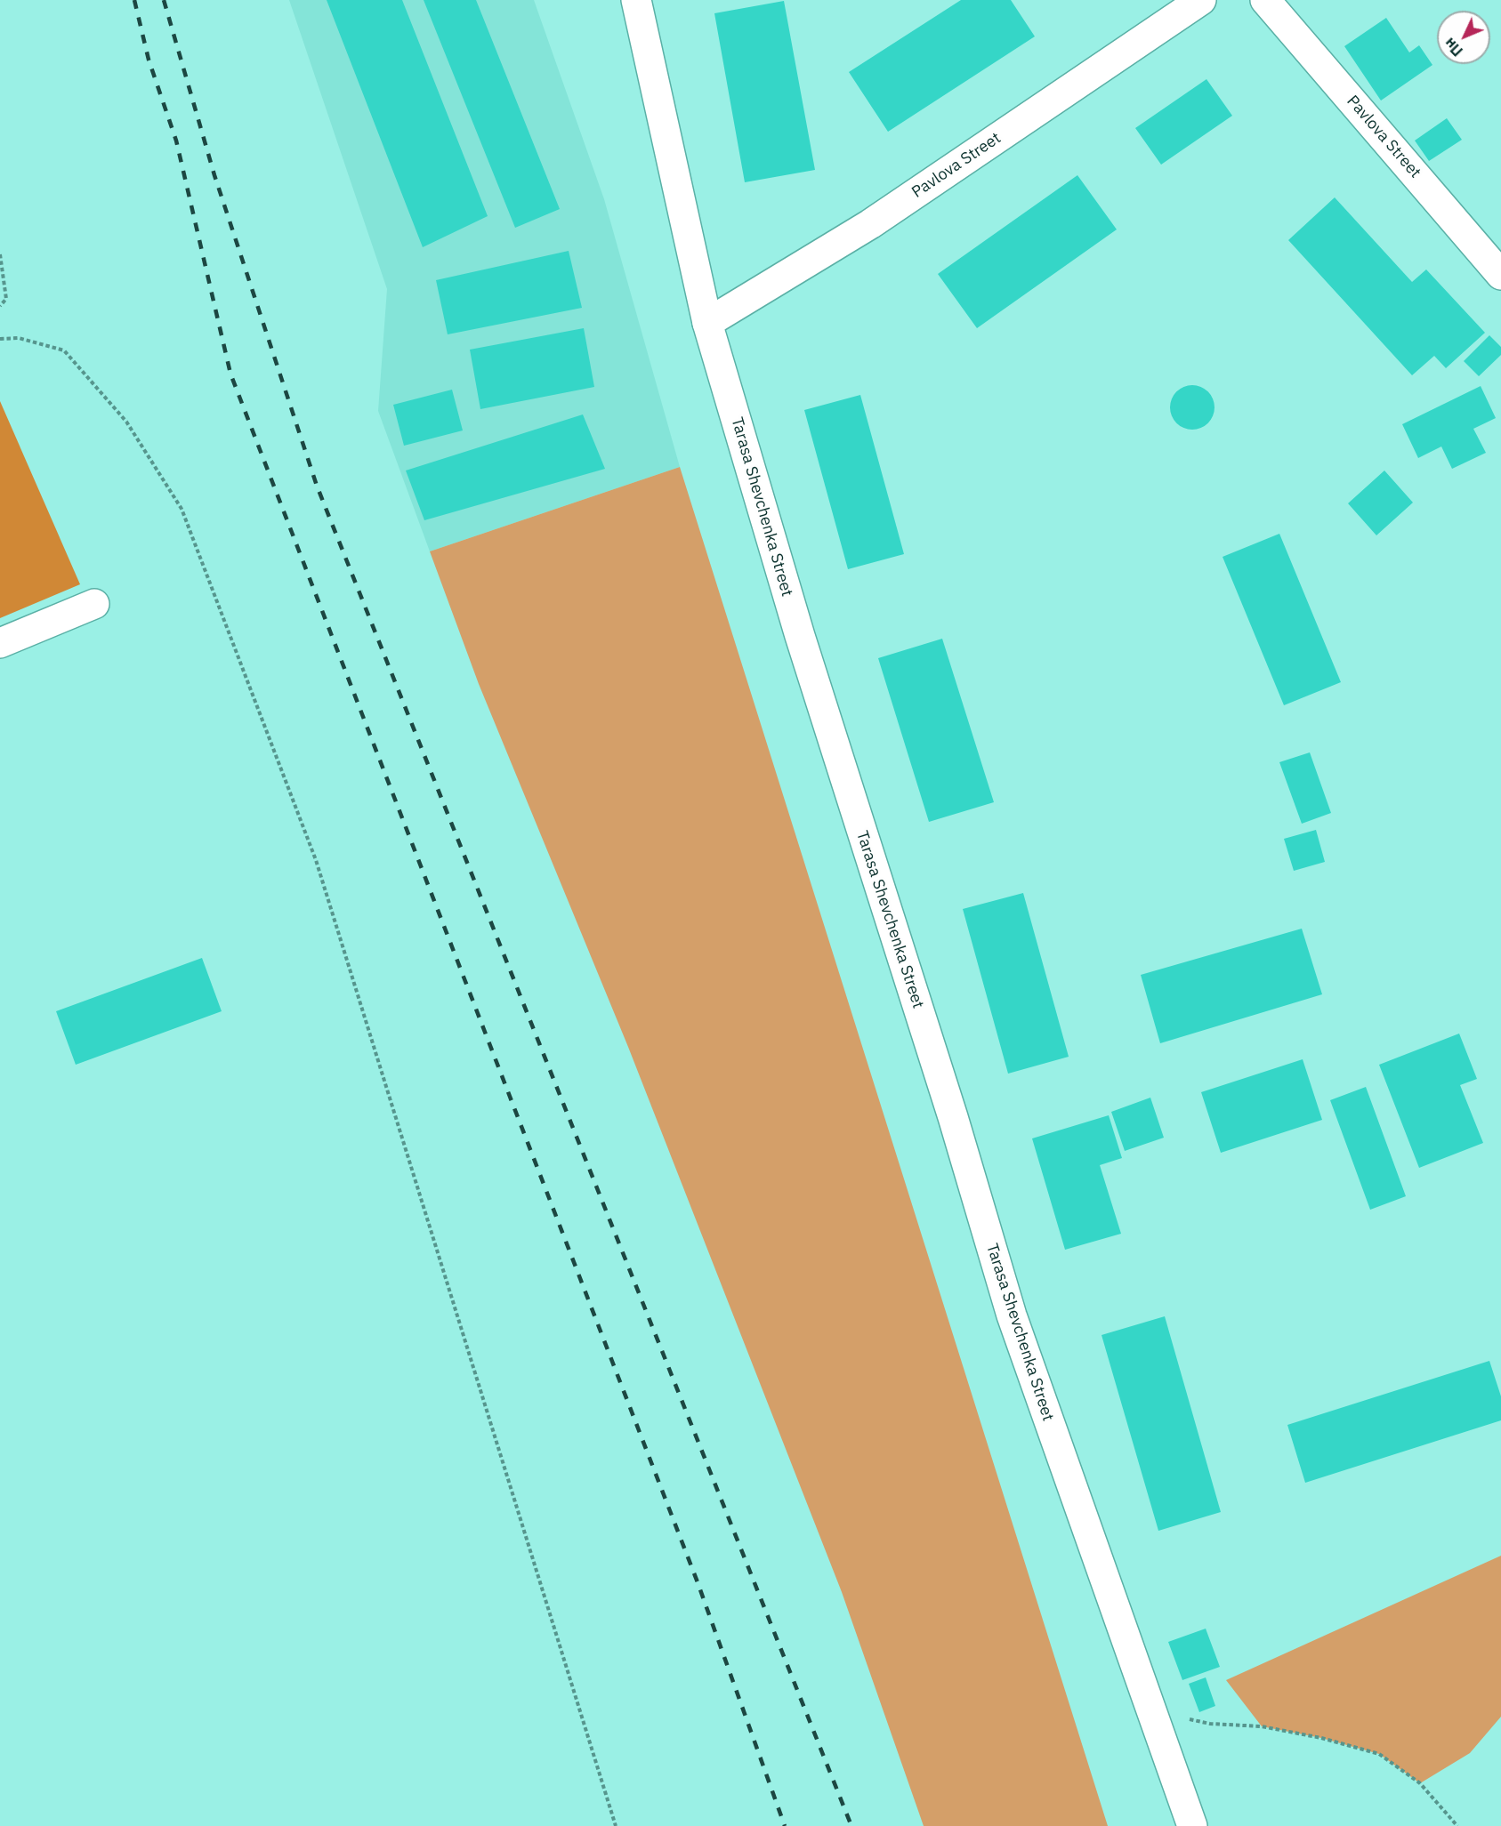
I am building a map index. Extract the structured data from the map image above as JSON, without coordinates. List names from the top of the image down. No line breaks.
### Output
{"streets":{"main road":["Pavlova Street","Tarasa Shevchenka Street"]},"crossings":[["Pavlova Street","Tarasa Shevchenka Street"]],"north":"bottom left"}
